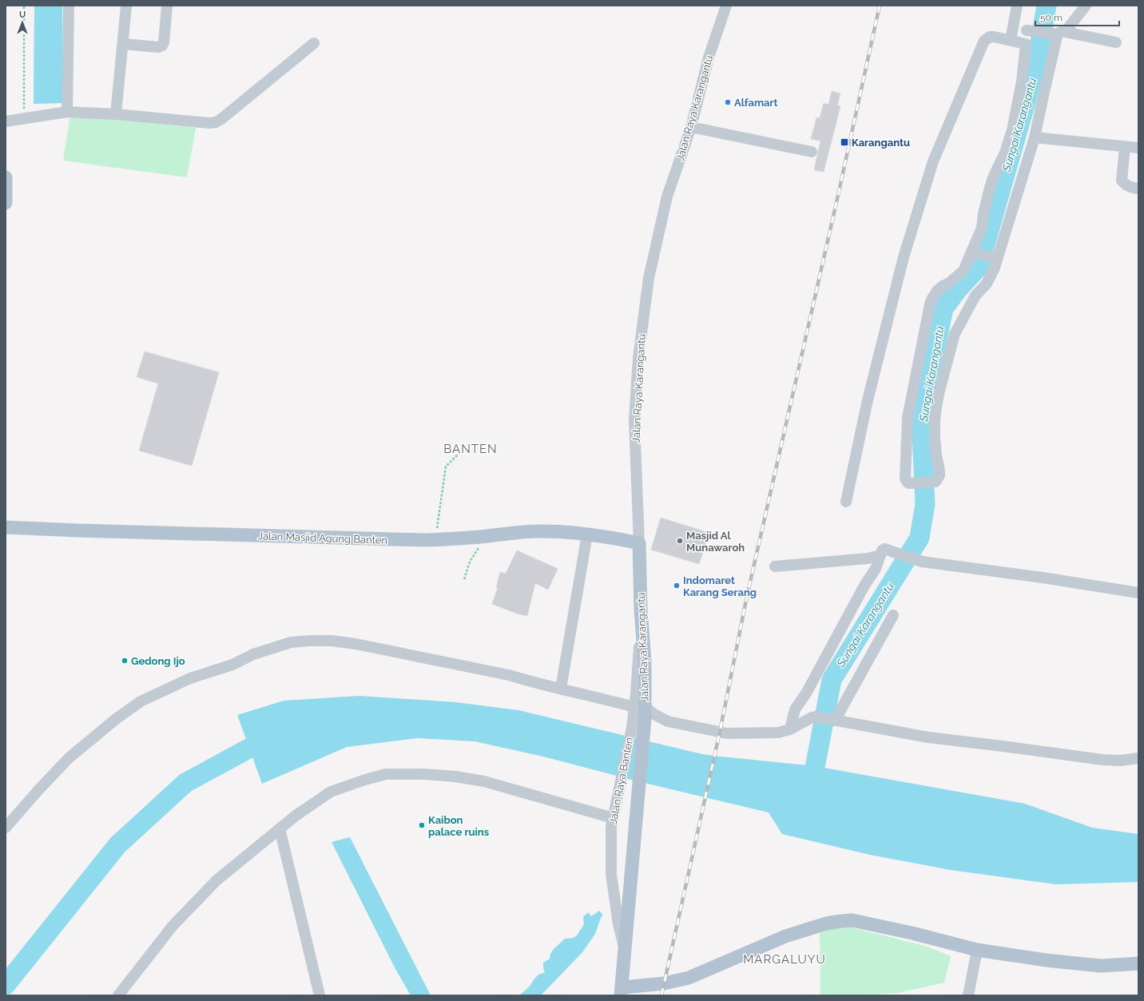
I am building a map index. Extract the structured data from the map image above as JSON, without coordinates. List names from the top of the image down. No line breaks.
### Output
{"streets":{"main road":["Jalan Raya Karangantu","Jalan Masjid Agung Banten","Jalan Raya Banten"]},"crossings":[["Jalan Raya Karangantu","Jalan Masjid Agung Banten"],["Jalan Raya Karangantu","Jalan Raya Banten"]],"districts":["BANTEN","MARGALUYU"],"water":["Sungai Karangantu"],"places":{"other":["Alfamart","Masjid Al Munawaroh","Indomaret Karang Serang","Gedong Ijo","Kaibon palace ruins"],"transit":["Karangantu"]},"scale_bar":"50 m","north":"top"}
